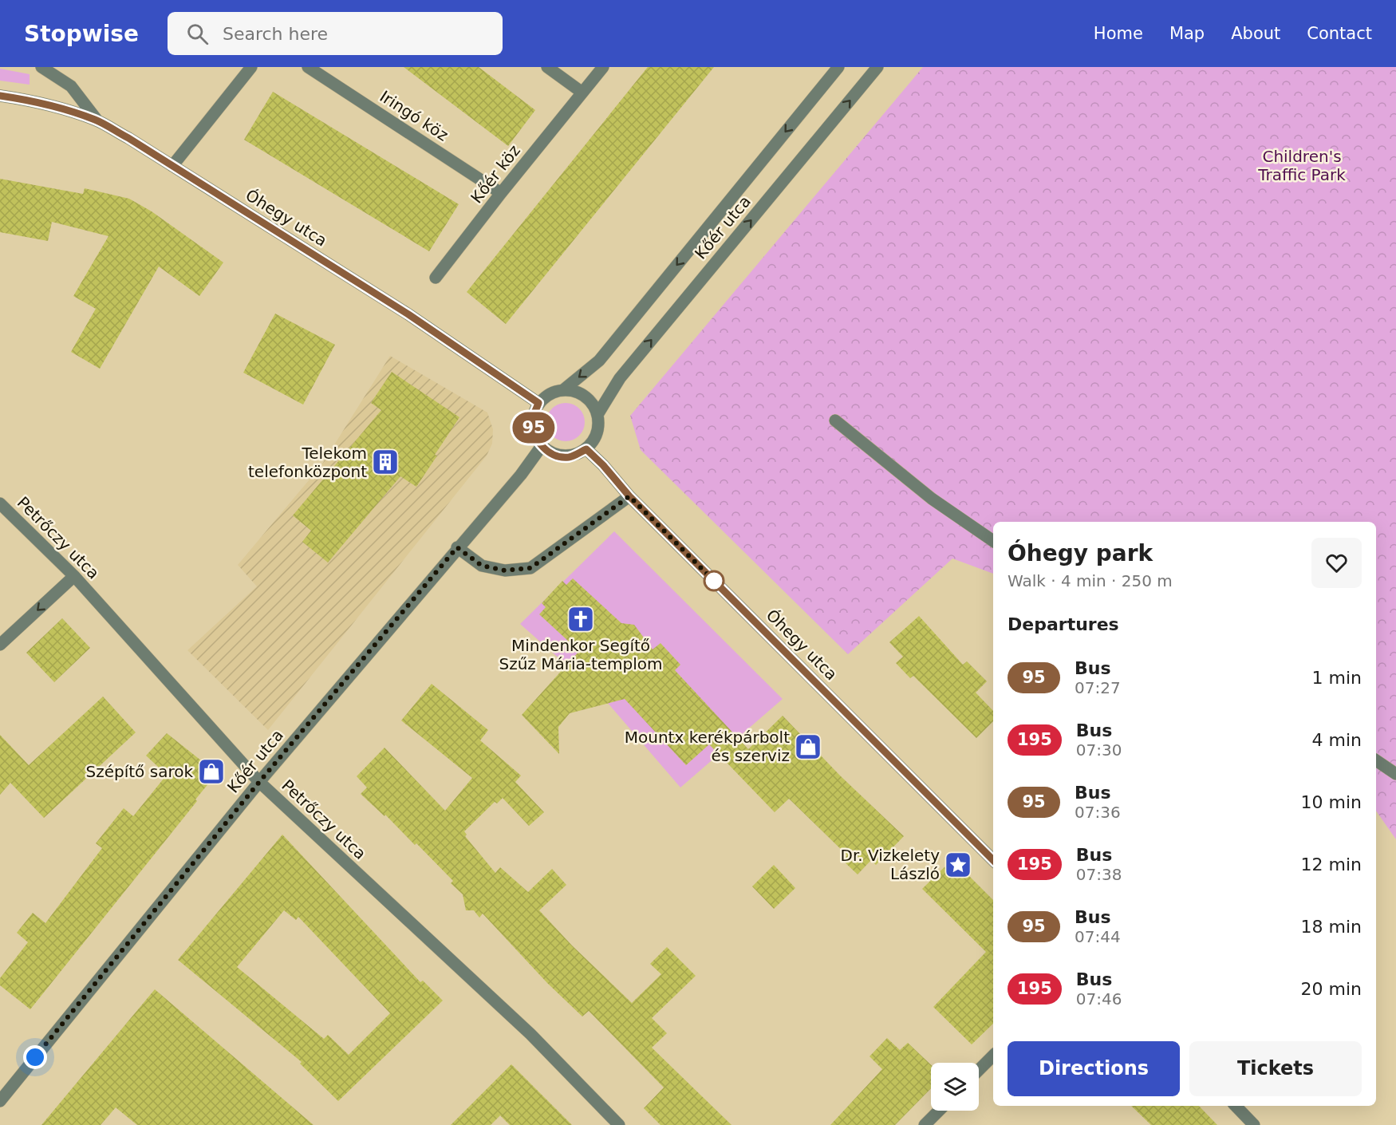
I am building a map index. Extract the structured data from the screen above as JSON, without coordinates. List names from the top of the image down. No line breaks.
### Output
{"streets":{"street":["Iringó köz","Kőér köz","Óhegy utca","Kőér utca","Petrőczy utca"]},"crossings":[["Iringó köz","Kőér köz"],["Óhegy utca","Kőér utca"],["Kőér utca","Petrőczy utca"]],"parks":["Children's Traffic Park"],"places":{"building":["Telekom telefonközpont"],"church":["Mindenkor Segítő Szűz Mária-templom"],"shop":["Mountx kerékpárbolt és szerviz","Szépítő sarok"],"place":["Dr. Vizkelety László"]},"lines":["bus line 95"],"page":{"header":"Stopwise","search":"Search here","nav":["Home","Map","About","Contact"],"on_map":"95","heading":[["Óhegy park","Walk · 4 min · 250 m"],"Departures"],"list":[{"mark":"95","name":"Bus","note":"07:27","value":"1 min"},{"mark":"195","name":"Bus","note":"07:30","value":"4 min"},{"mark":"95","name":"Bus","note":"07:36","value":"10 min"},{"mark":"195","name":"Bus","note":"07:38","value":"12 min"},{"mark":"95","name":"Bus","note":"07:44","value":"18 min"},{"mark":"195","name":"Bus","note":"07:46","value":"20 min"}],"buttons":["Directions","Tickets"]}}
